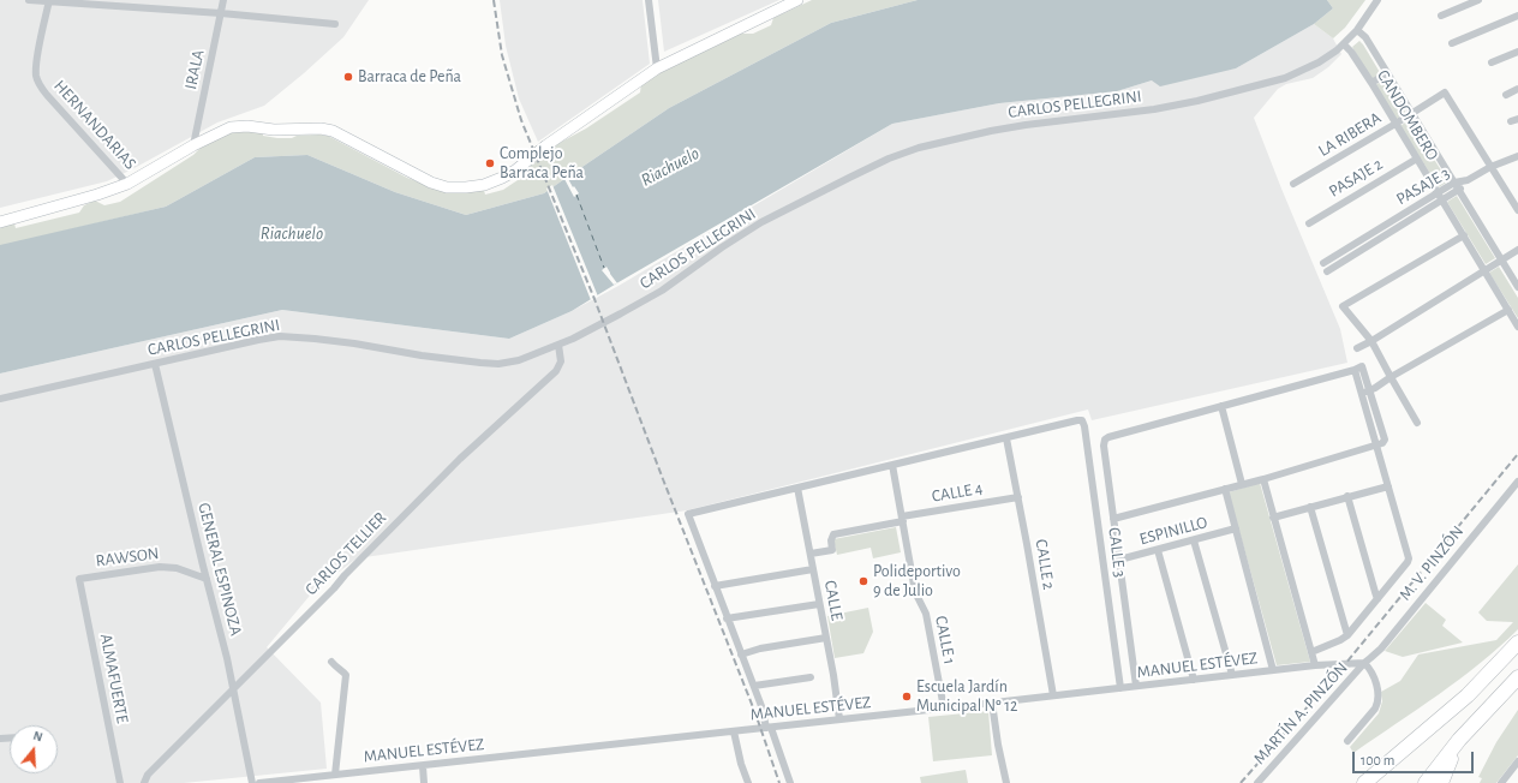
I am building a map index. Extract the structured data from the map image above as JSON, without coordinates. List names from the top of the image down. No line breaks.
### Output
{"streets":{"street":["IRALA","CARLOS PELLEGRINI","CANDOMBERO","HERNANDARIAS","LA RIBERA","PASAJE 2","PASAJE 3","CALLE 4","ESPINILLO","CALLE 3","CARLOS TELLIER","RAWSON","M. V. PINZÓN","CALLE 2","GENERAL ESPINOZA","CALLE","CALLE 1","MANUEL ESTÉVEZ","ALMAFUERTE","MARTÍN A. PINZÓN"]},"crossings":[["CARLOS PELLEGRINI","CANDOMBERO"],["CARLOS PELLEGRINI","CARLOS TELLIER"],["CARLOS PELLEGRINI","GENERAL ESPINOZA"],["CANDOMBERO","LA RIBERA"],["CANDOMBERO","PASAJE 2"],["CANDOMBERO","PASAJE 3"],["CALLE 4","CALLE 2"],["CALLE 4","CALLE"],["CALLE 4","CALLE 1"],["CALLE 3","CALLE 2"],["CALLE 3","MANUEL ESTÉVEZ"],["CARLOS TELLIER","GENERAL ESPINOZA"],["RAWSON","GENERAL ESPINOZA"],["RAWSON","ALMAFUERTE"],["M. V. PINZÓN","MANUEL ESTÉVEZ"],["M. V. PINZÓN","MARTÍN A. PINZÓN"],["CALLE 2","MANUEL ESTÉVEZ"],["CALLE","MANUEL ESTÉVEZ"],["CALLE 1","MANUEL ESTÉVEZ"],["MANUEL ESTÉVEZ","MARTÍN A. PINZÓN"]],"water":["Riachuelo"],"places":["Barraca de Peña","Complejo Barraca Peña","Polideportivo 9 de Julio","Escuela Jardín Municipal Nº 12"],"scale_bar":"100 m","north":"top"}
